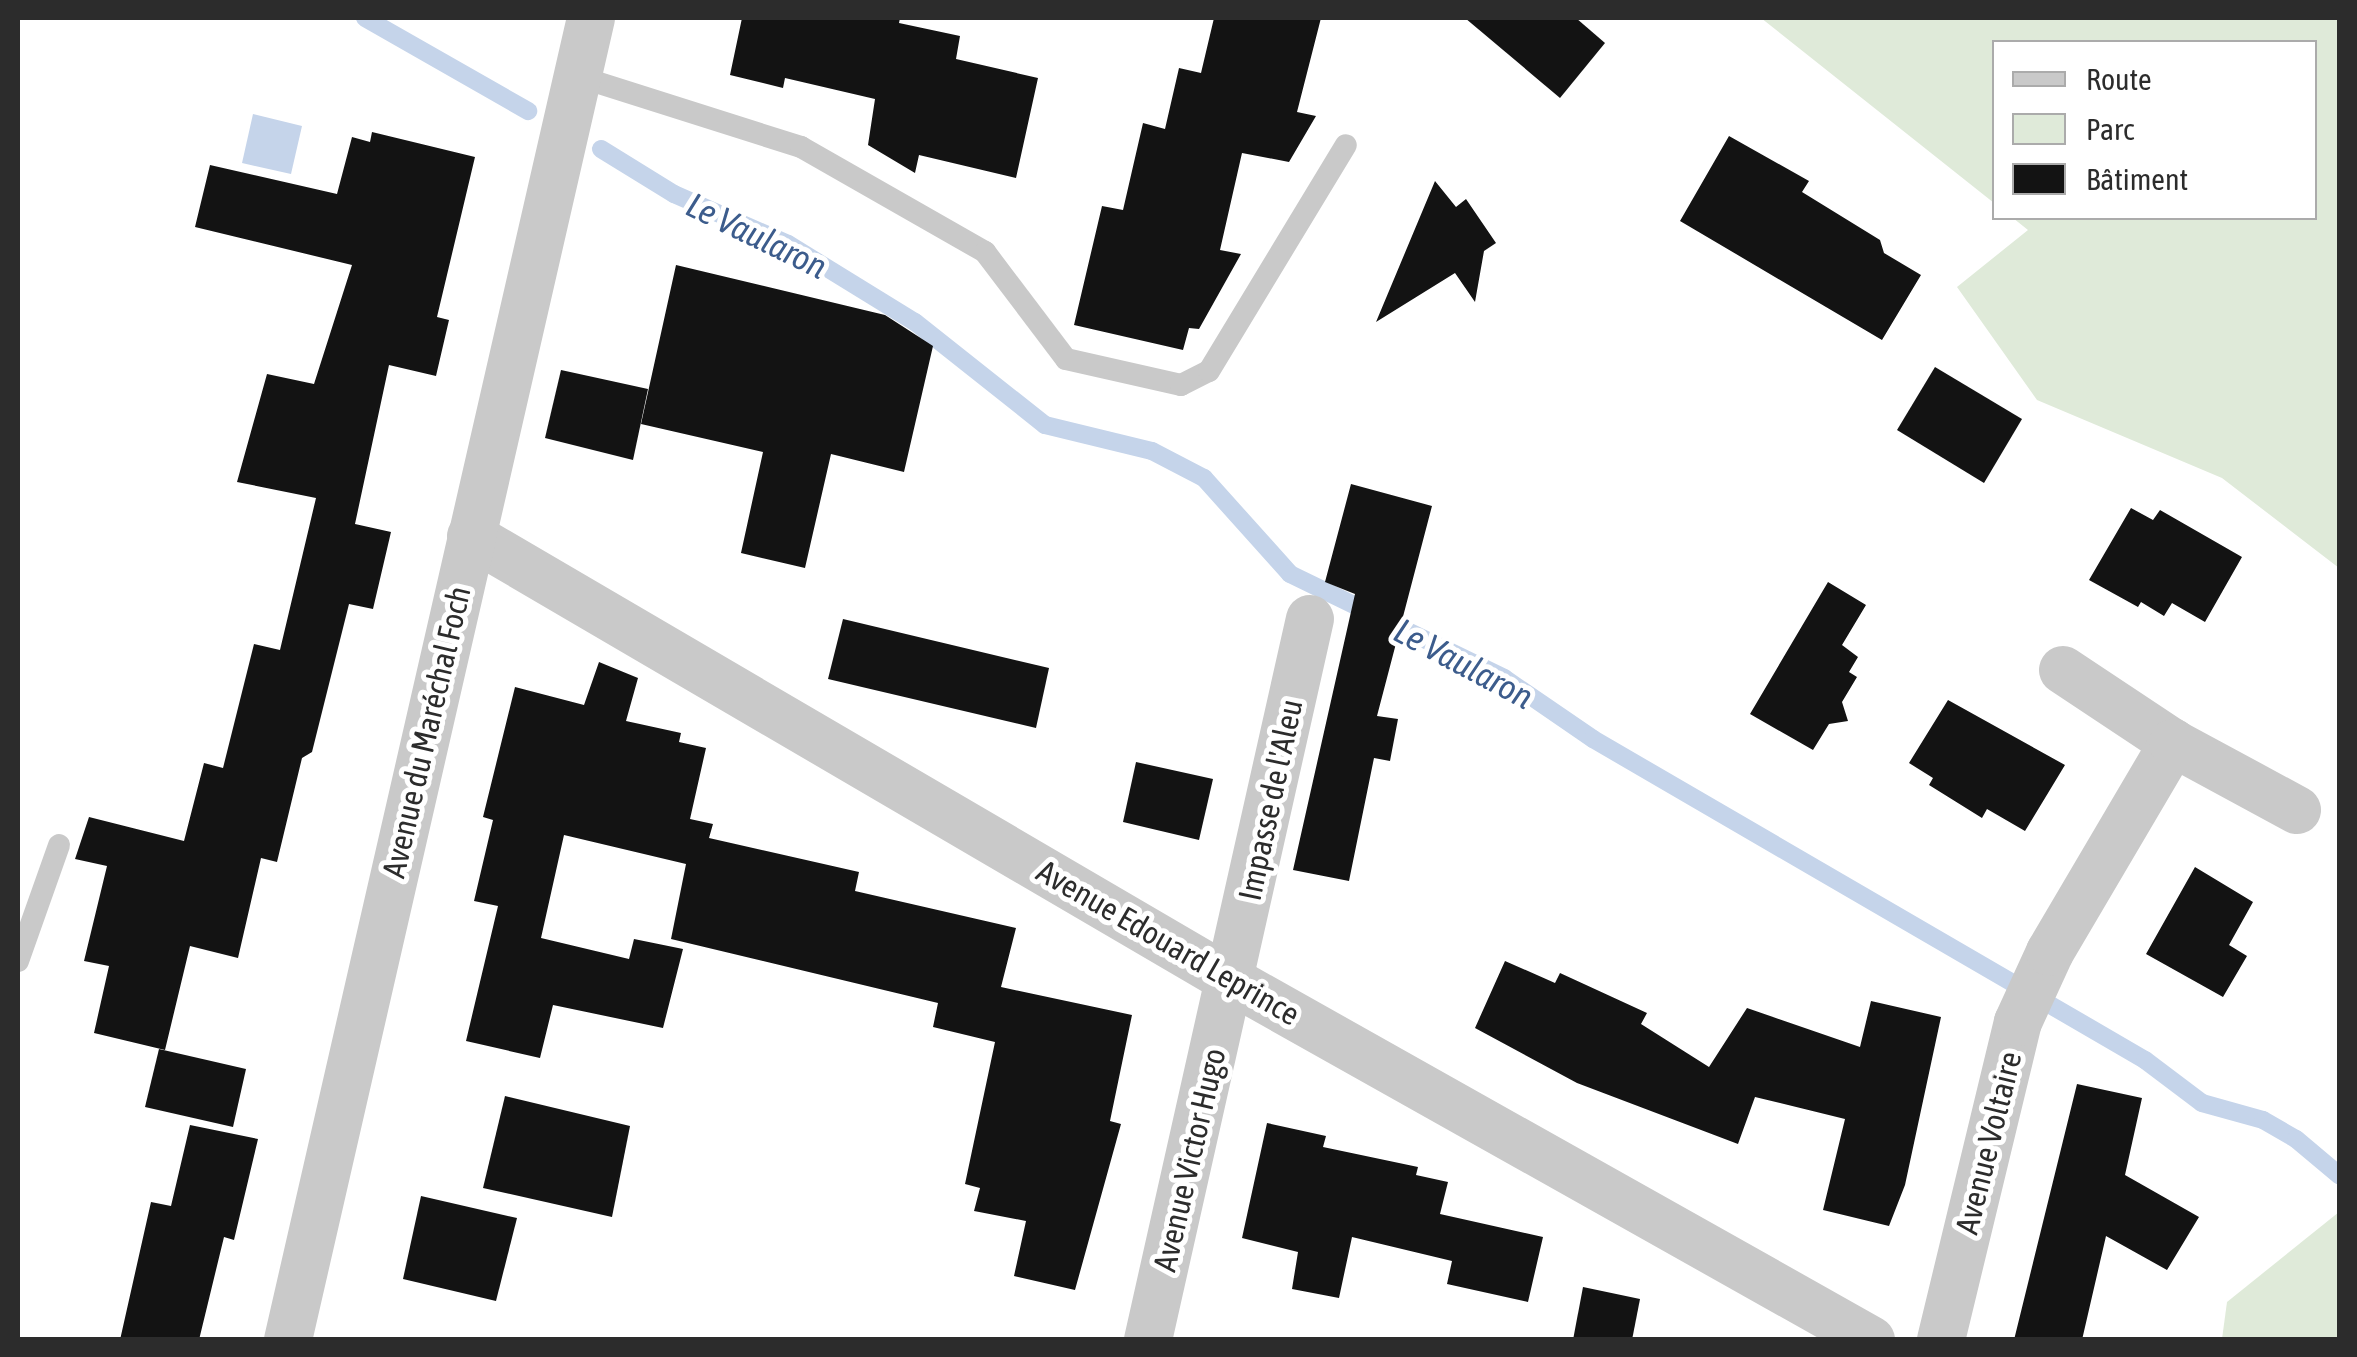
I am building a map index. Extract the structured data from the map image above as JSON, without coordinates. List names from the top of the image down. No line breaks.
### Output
{"streets":{"street":["Avenue du Maréchal Foch","Impasse de l'Aleu","Avenue Edouard Leprince","Avenue Voltaire","Avenue Victor Hugo"]},"crossings":[["Avenue du Maréchal Foch","Avenue Edouard Leprince"],["Impasse de l'Aleu","Avenue Edouard Leprince"],["Impasse de l'Aleu","Avenue Victor Hugo"],["Avenue Edouard Leprince","Avenue Victor Hugo"]],"water":["Le Vaularon"],"legend":["Route","Parc","Bâtiment"]}
